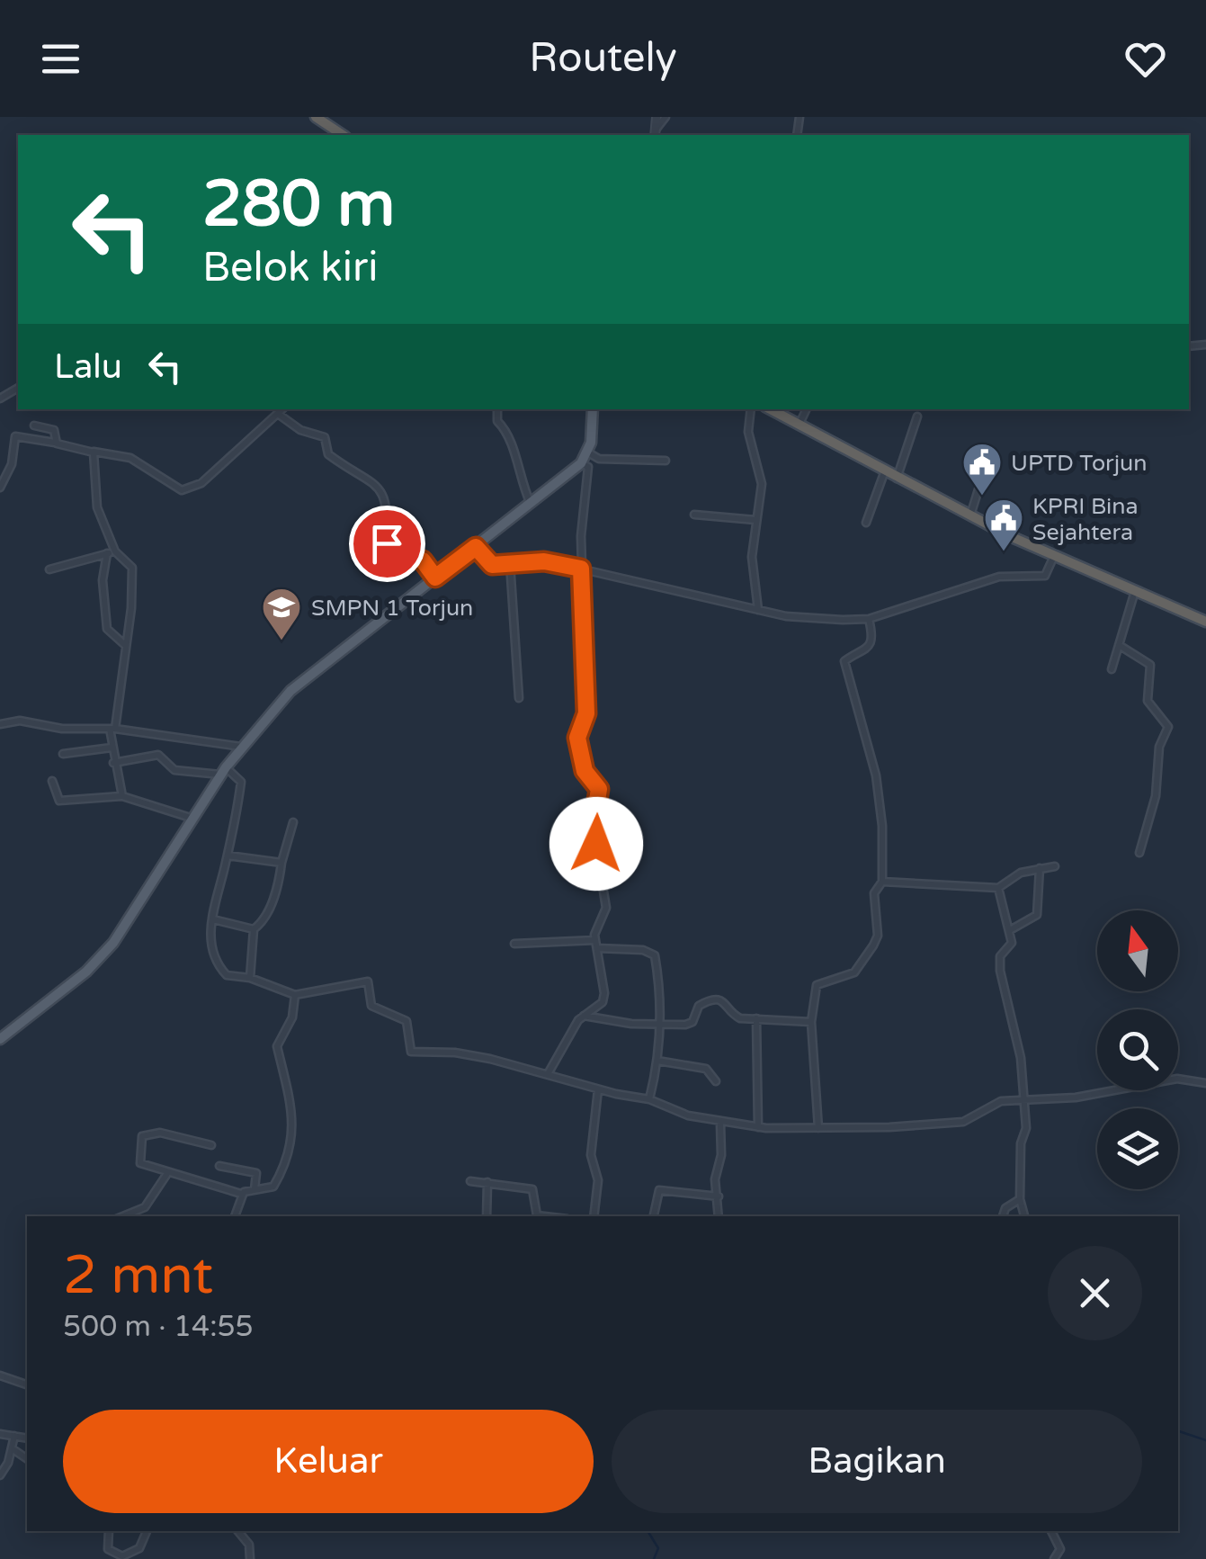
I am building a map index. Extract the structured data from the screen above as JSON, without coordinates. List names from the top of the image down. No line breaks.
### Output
{"places":{"public building":["UPTD Torjun","KPRI Bina Sejahtera"],"school or university":["SMPN 1 Torjun"]},"north":"top","page":{"header":"Routely","turn":["280 m","Belok kiri"],"then":"Lalu","heading":["2 mnt","500 m · 14:55"],"buttons":["Keluar","Bagikan"]}}
